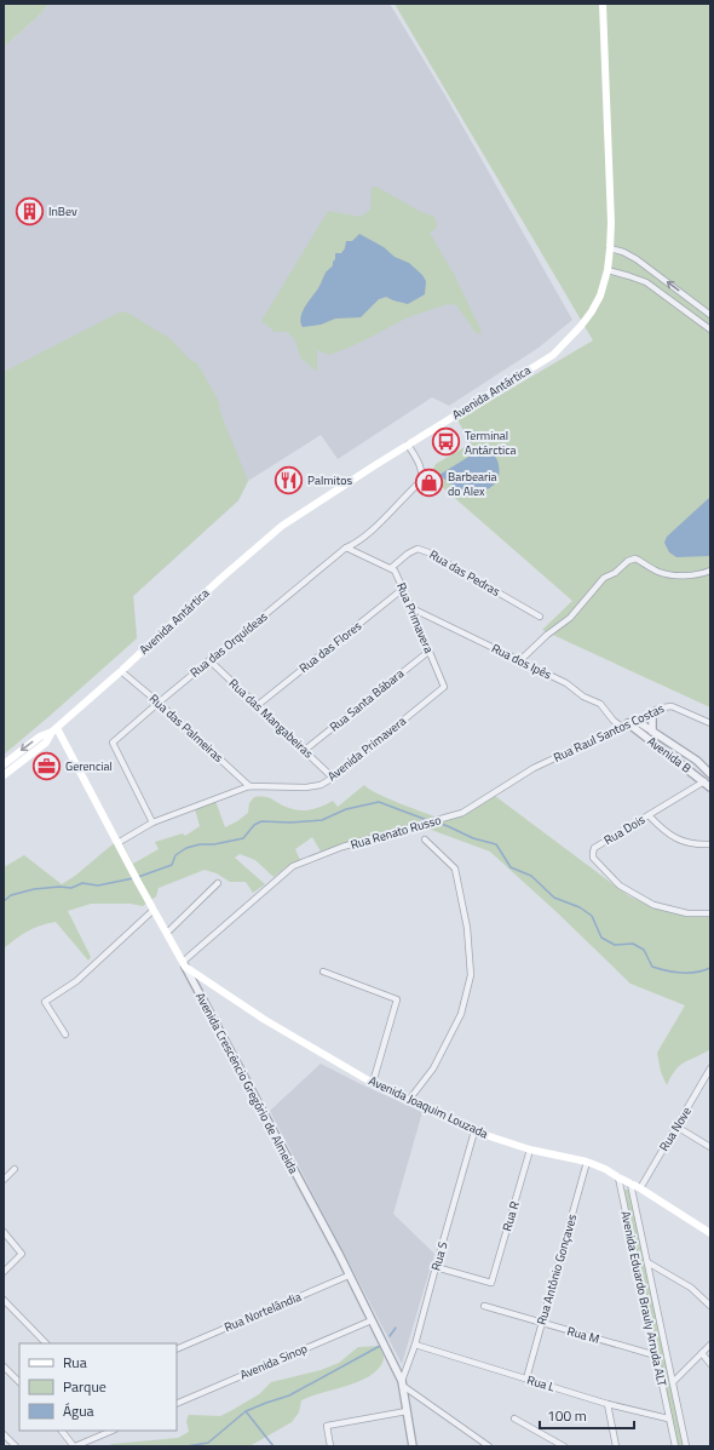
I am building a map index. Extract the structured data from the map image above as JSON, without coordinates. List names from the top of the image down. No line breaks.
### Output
{"streets":{"main road":["Avenida Antártica","Avenida Crescêncio Gregório de Almeida","Avenida Joaquim Louzada"],"street":["Rua das Pedras","Rua Primavera","Rua das Orquídeas","Rua das Flores","Rua dos Ipês","Rua Santa Bábara","Rua das Mangabeiras","Rua das Palmeiras","Rua Raul Santos Costas","Avenida Primavera","Avenida B","Rua Dois","Rua Renato Russo","Rua Nove","Rua R","Rua S","Rua Antônio Gonçaves","Avenida Eduardo Brauly Arruda ALT","Rua Nortelândia","Rua M","Avenida Sinop","Rua L"]},"crossings":[["Avenida Antártica","Rua das Orquídeas"],["Avenida Antártica","Rua das Palmeiras"],["Avenida Antártica","Avenida Crescêncio Gregório de Almeida"],["Rua das Pedras","Rua Primavera"],["Rua Primavera","Rua das Orquídeas"],["Rua Primavera","Rua das Flores"],["Rua Primavera","Rua dos Ipês"],["Rua Primavera","Rua Santa Bábara"],["Rua Primavera","Avenida Primavera"],["Rua das Orquídeas","Rua das Mangabeiras"],["Rua das Orquídeas","Rua das Palmeiras"],["Rua das Orquídeas","Avenida Primavera"],["Rua das Flores","Rua das Mangabeiras"],["Rua dos Ipês","Rua Raul Santos Costas"],["Rua dos Ipês","Avenida B"],["Rua Santa Bábara","Rua das Mangabeiras"],["Rua das Mangabeiras","Avenida Primavera"],["Rua das Palmeiras","Avenida Primavera"],["Rua Raul Santos Costas","Avenida B"],["Rua Raul Santos Costas","Rua Renato Russo"],["Avenida Primavera","Avenida Crescêncio Gregório de Almeida"],["Avenida B","Rua Dois"],["Rua Renato Russo","Avenida Crescêncio Gregório de Almeida"],["Rua Renato Russo","Avenida Joaquim Louzada"],["Avenida Crescêncio Gregório de Almeida","Avenida Joaquim Louzada"],["Avenida Crescêncio Gregório de Almeida","Rua S"],["Avenida Crescêncio Gregório de Almeida","Rua Nortelândia"],["Avenida Crescêncio Gregório de Almeida","Avenida Sinop"],["Avenida Joaquim Louzada","Rua Nove"],["Avenida Joaquim Louzada","Rua R"],["Avenida Joaquim Louzada","Rua S"],["Avenida Joaquim Louzada","Rua Antônio Gonçaves"],["Avenida Joaquim Louzada","Avenida Eduardo Brauly Arruda ALT"],["Rua R","Rua S"],["Rua S","Rua L"],["Rua Antônio Gonçaves","Rua M"],["Rua Antônio Gonçaves","Rua L"],["Avenida Eduardo Brauly Arruda ALT","Rua M"],["Avenida Eduardo Brauly Arruda ALT","Rua L"]],"places":{"building":["InBev"],"bus stop":["Terminal Antárctica"],"restaurant":["Palmitos"],"shop":["Barbearia do Alex"],"office":["Gerencial"]},"legend":["Rua","Parque","Água"],"scale_bar":"100 m"}
